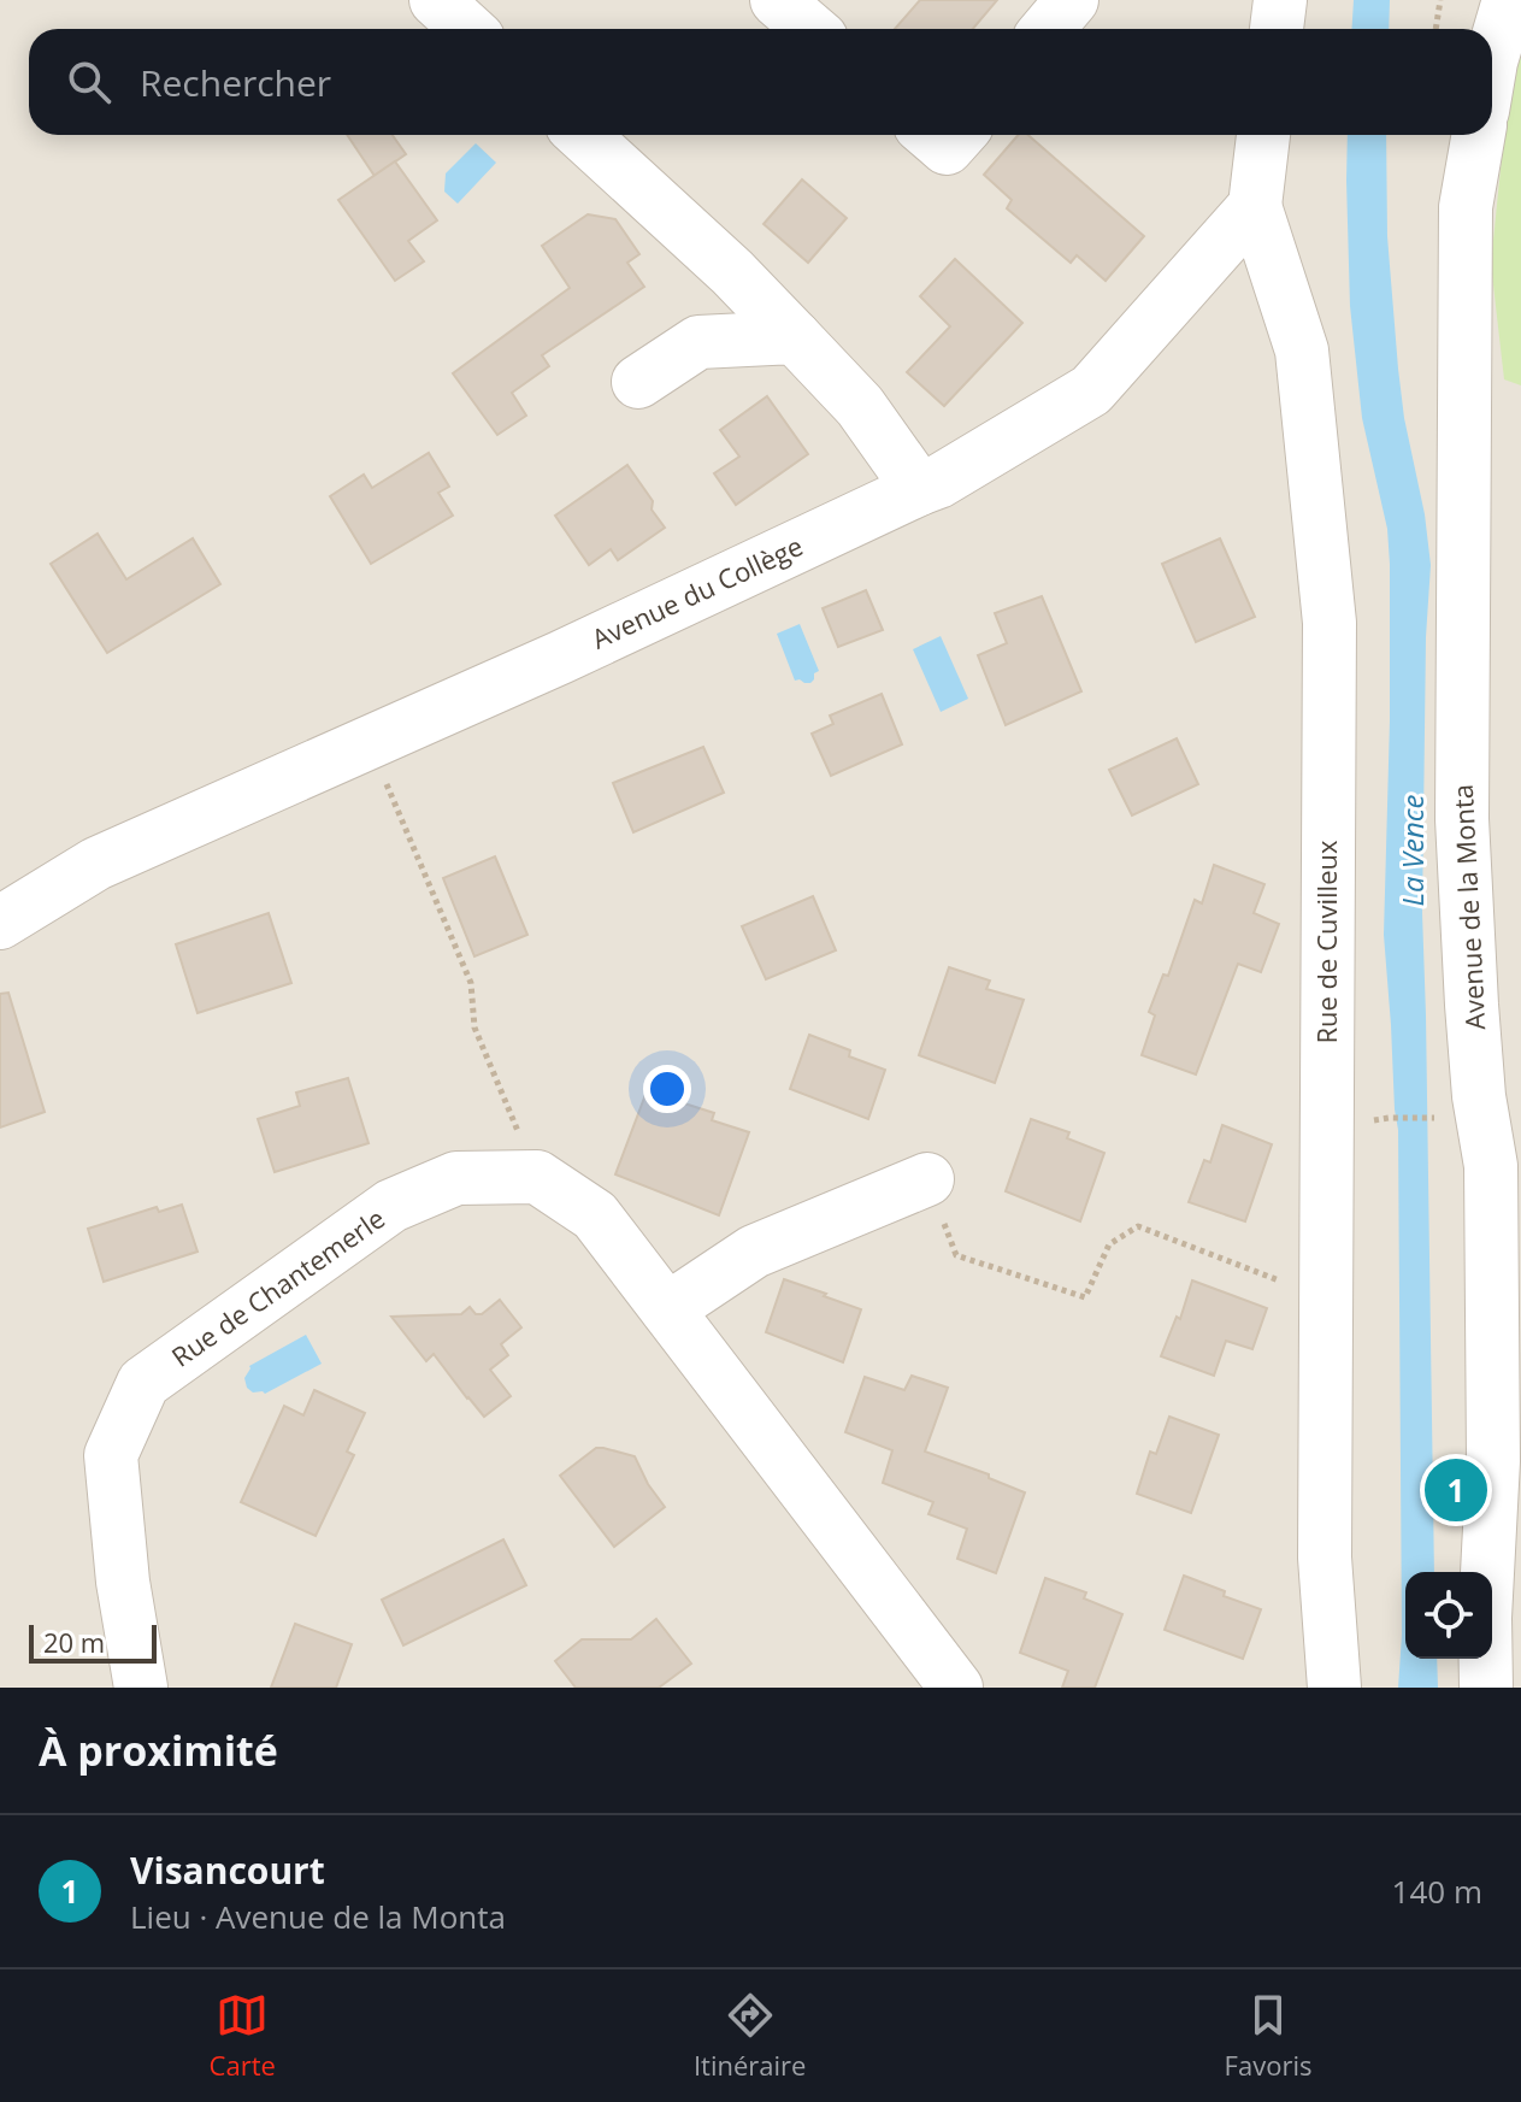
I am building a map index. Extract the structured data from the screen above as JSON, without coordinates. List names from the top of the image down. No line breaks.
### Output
{"streets":{"street":["Avenue du Collège","Avenue de la Monta","Rue de Cuvilleux","Rue de Chantemerle"]},"crossings":[["Avenue du Collège","Rue de Cuvilleux"]],"water":["La Vence"],"scale_bar":"20 m","page":{"search":"Rechercher","pins":"1","scale":"20 m","heading":"À proximité","list":[{"mark":"1","name":"Visancourt","note":"Lieu · Avenue de la Monta","value":"140 m"}],"nav":["Carte","Itinéraire","Favoris"]}}
